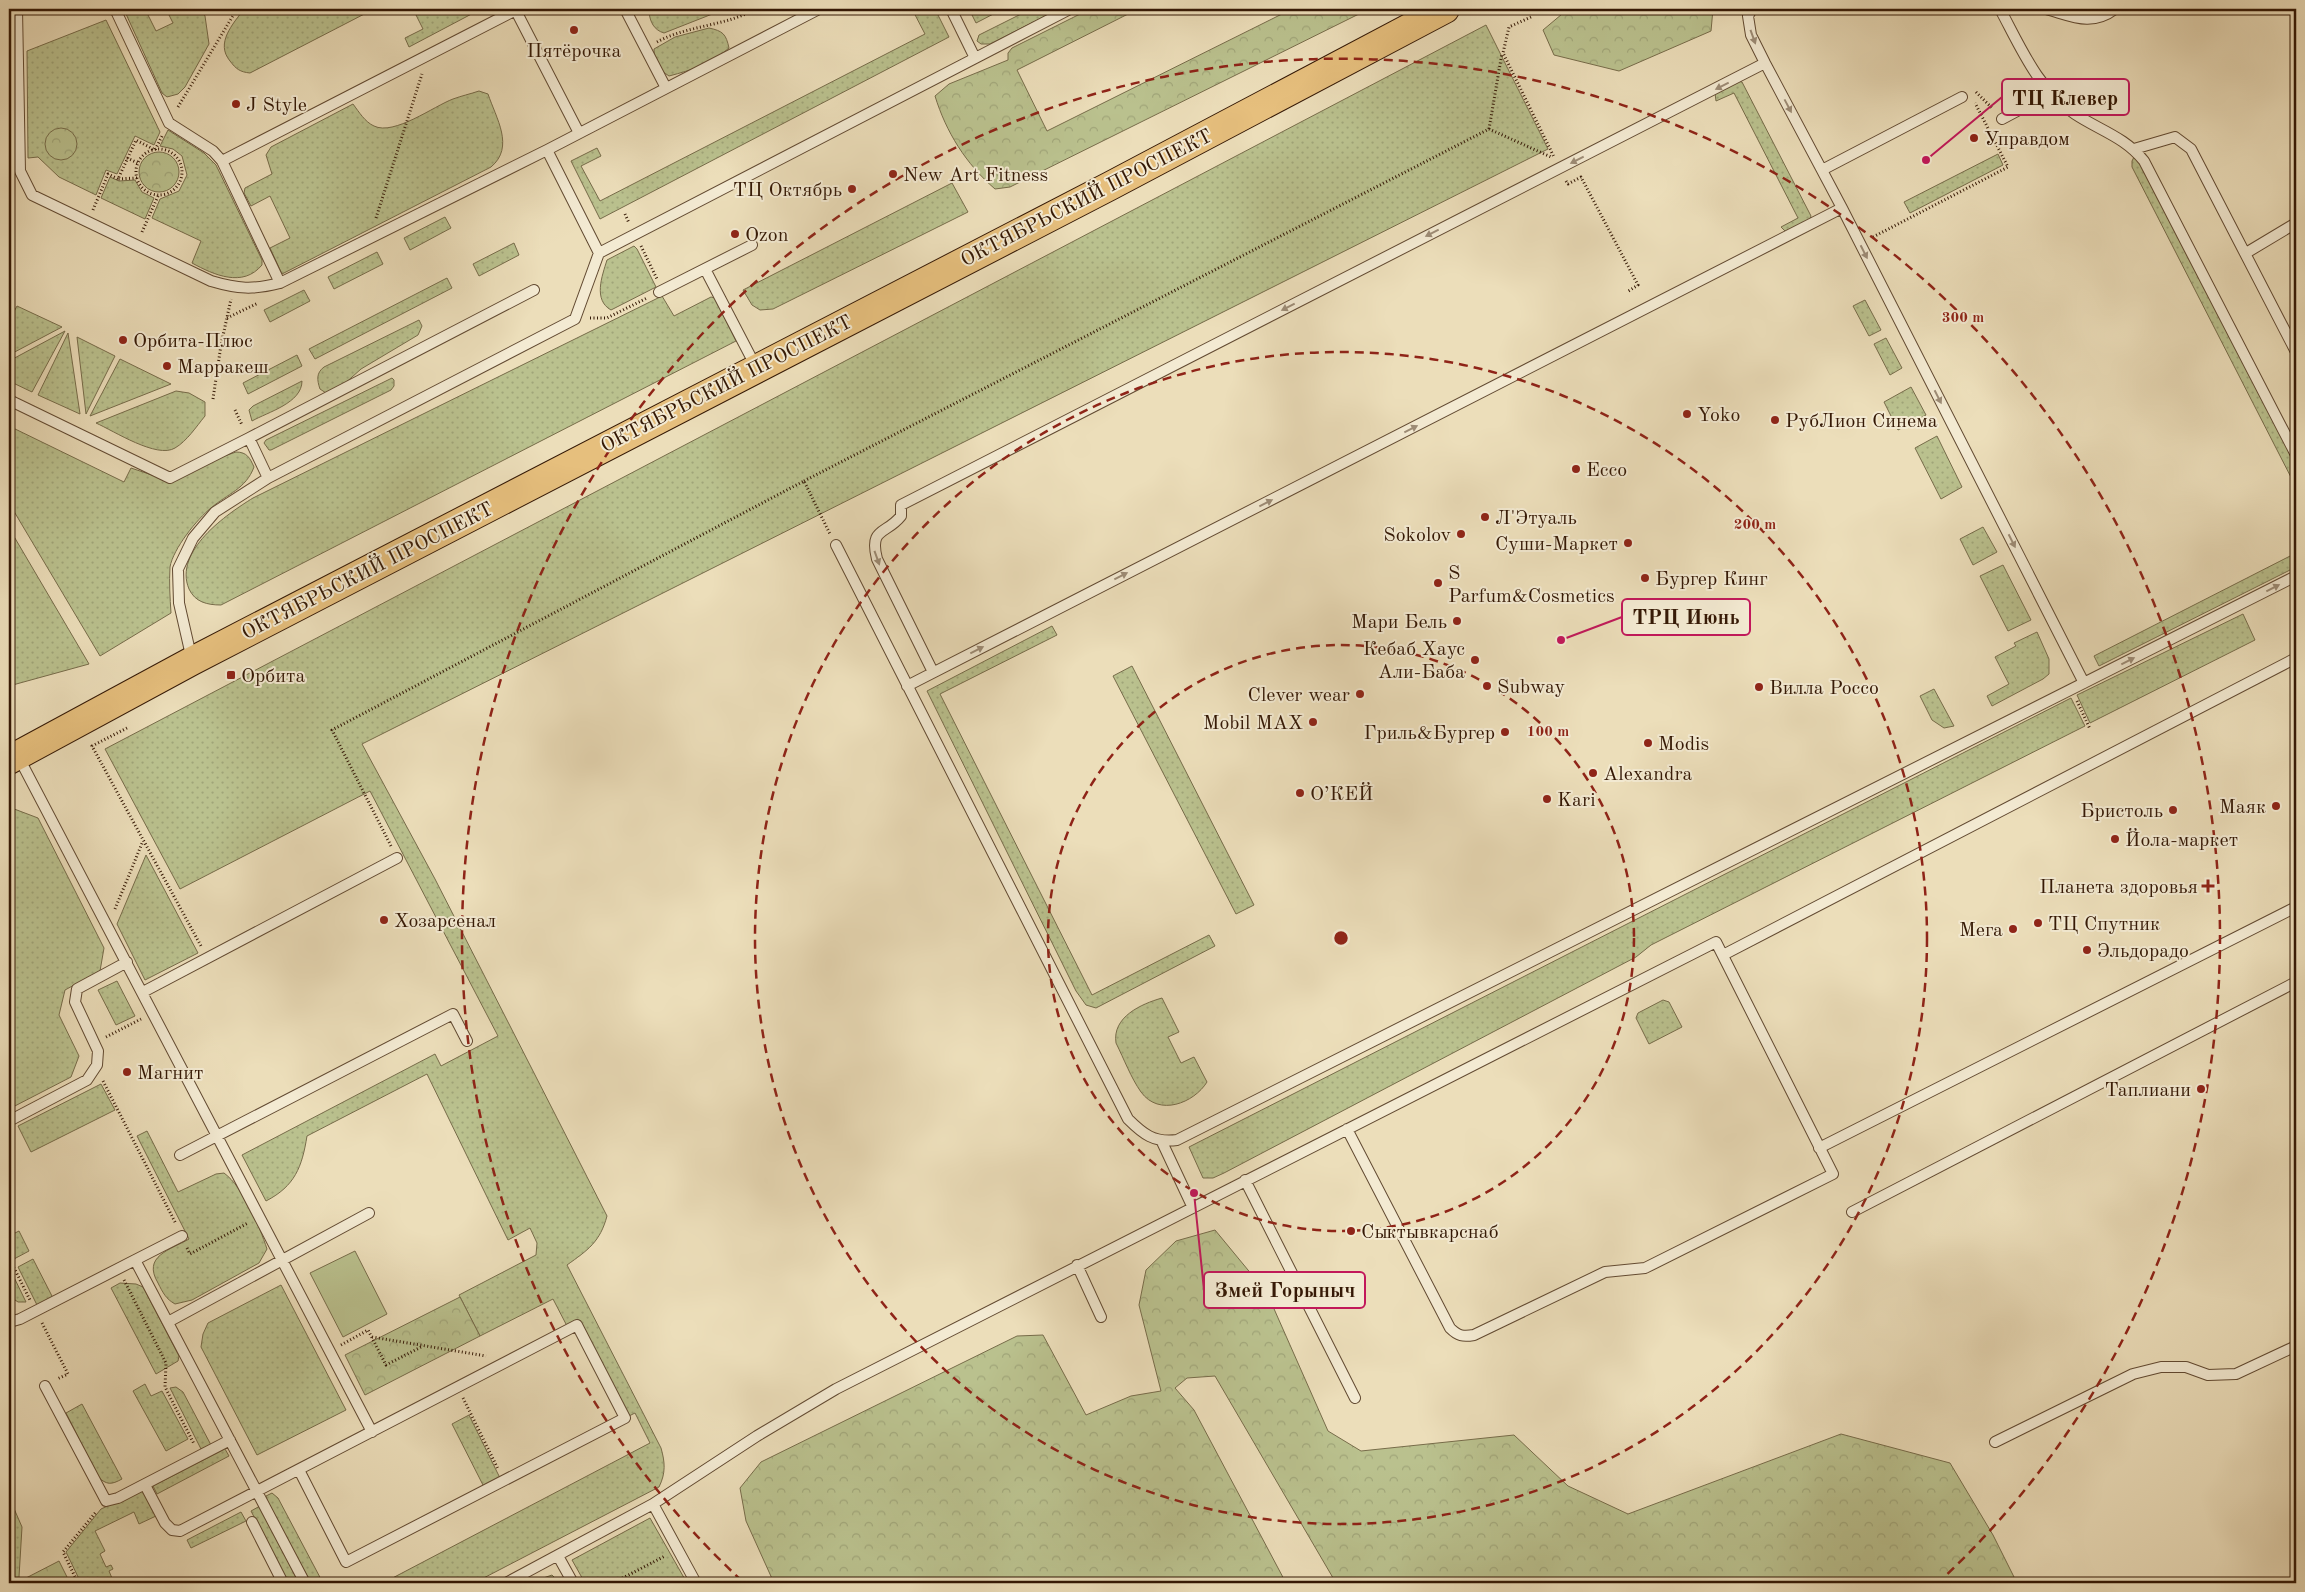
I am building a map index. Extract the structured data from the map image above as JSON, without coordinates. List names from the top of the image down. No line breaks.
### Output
{"streets":{"main road":["ОКТЯБРЬСКИЙ ПРОСПЕКТ"]},"places":{"other":["Пятёрочка","J Style","Управдом","ТЦ Клевер","New Art Fitness","ТЦ Октябрь","Ozon","Орбита-Плюс","Марракеш","Yoko","РубЛион Синема","Ecco","Л'Этуаль","Sokolov","Суши-Маркет","Бургер Кинг","S Parfum&Cosmetics","Мари Бель","ТРЦ Июнь","Кебаб Хаус Али-Баба","Subway","Вилла Россо","Clever wear","Mobil MAX","Гриль&Бургер","Modis","Alexandra","О’КЕЙ","Kari","Маяк","Бристоль","Йола-маркет","Хозарсенал","ТЦ Спутник","Мега","Эльдорадо","Магнит","Таплиани","Змей Горыныч","Сыктывкарснаб"],"transit":["Орбита"],"health":["Планета здоровья"]},"rings":["300 m","200 m","100 m"]}
